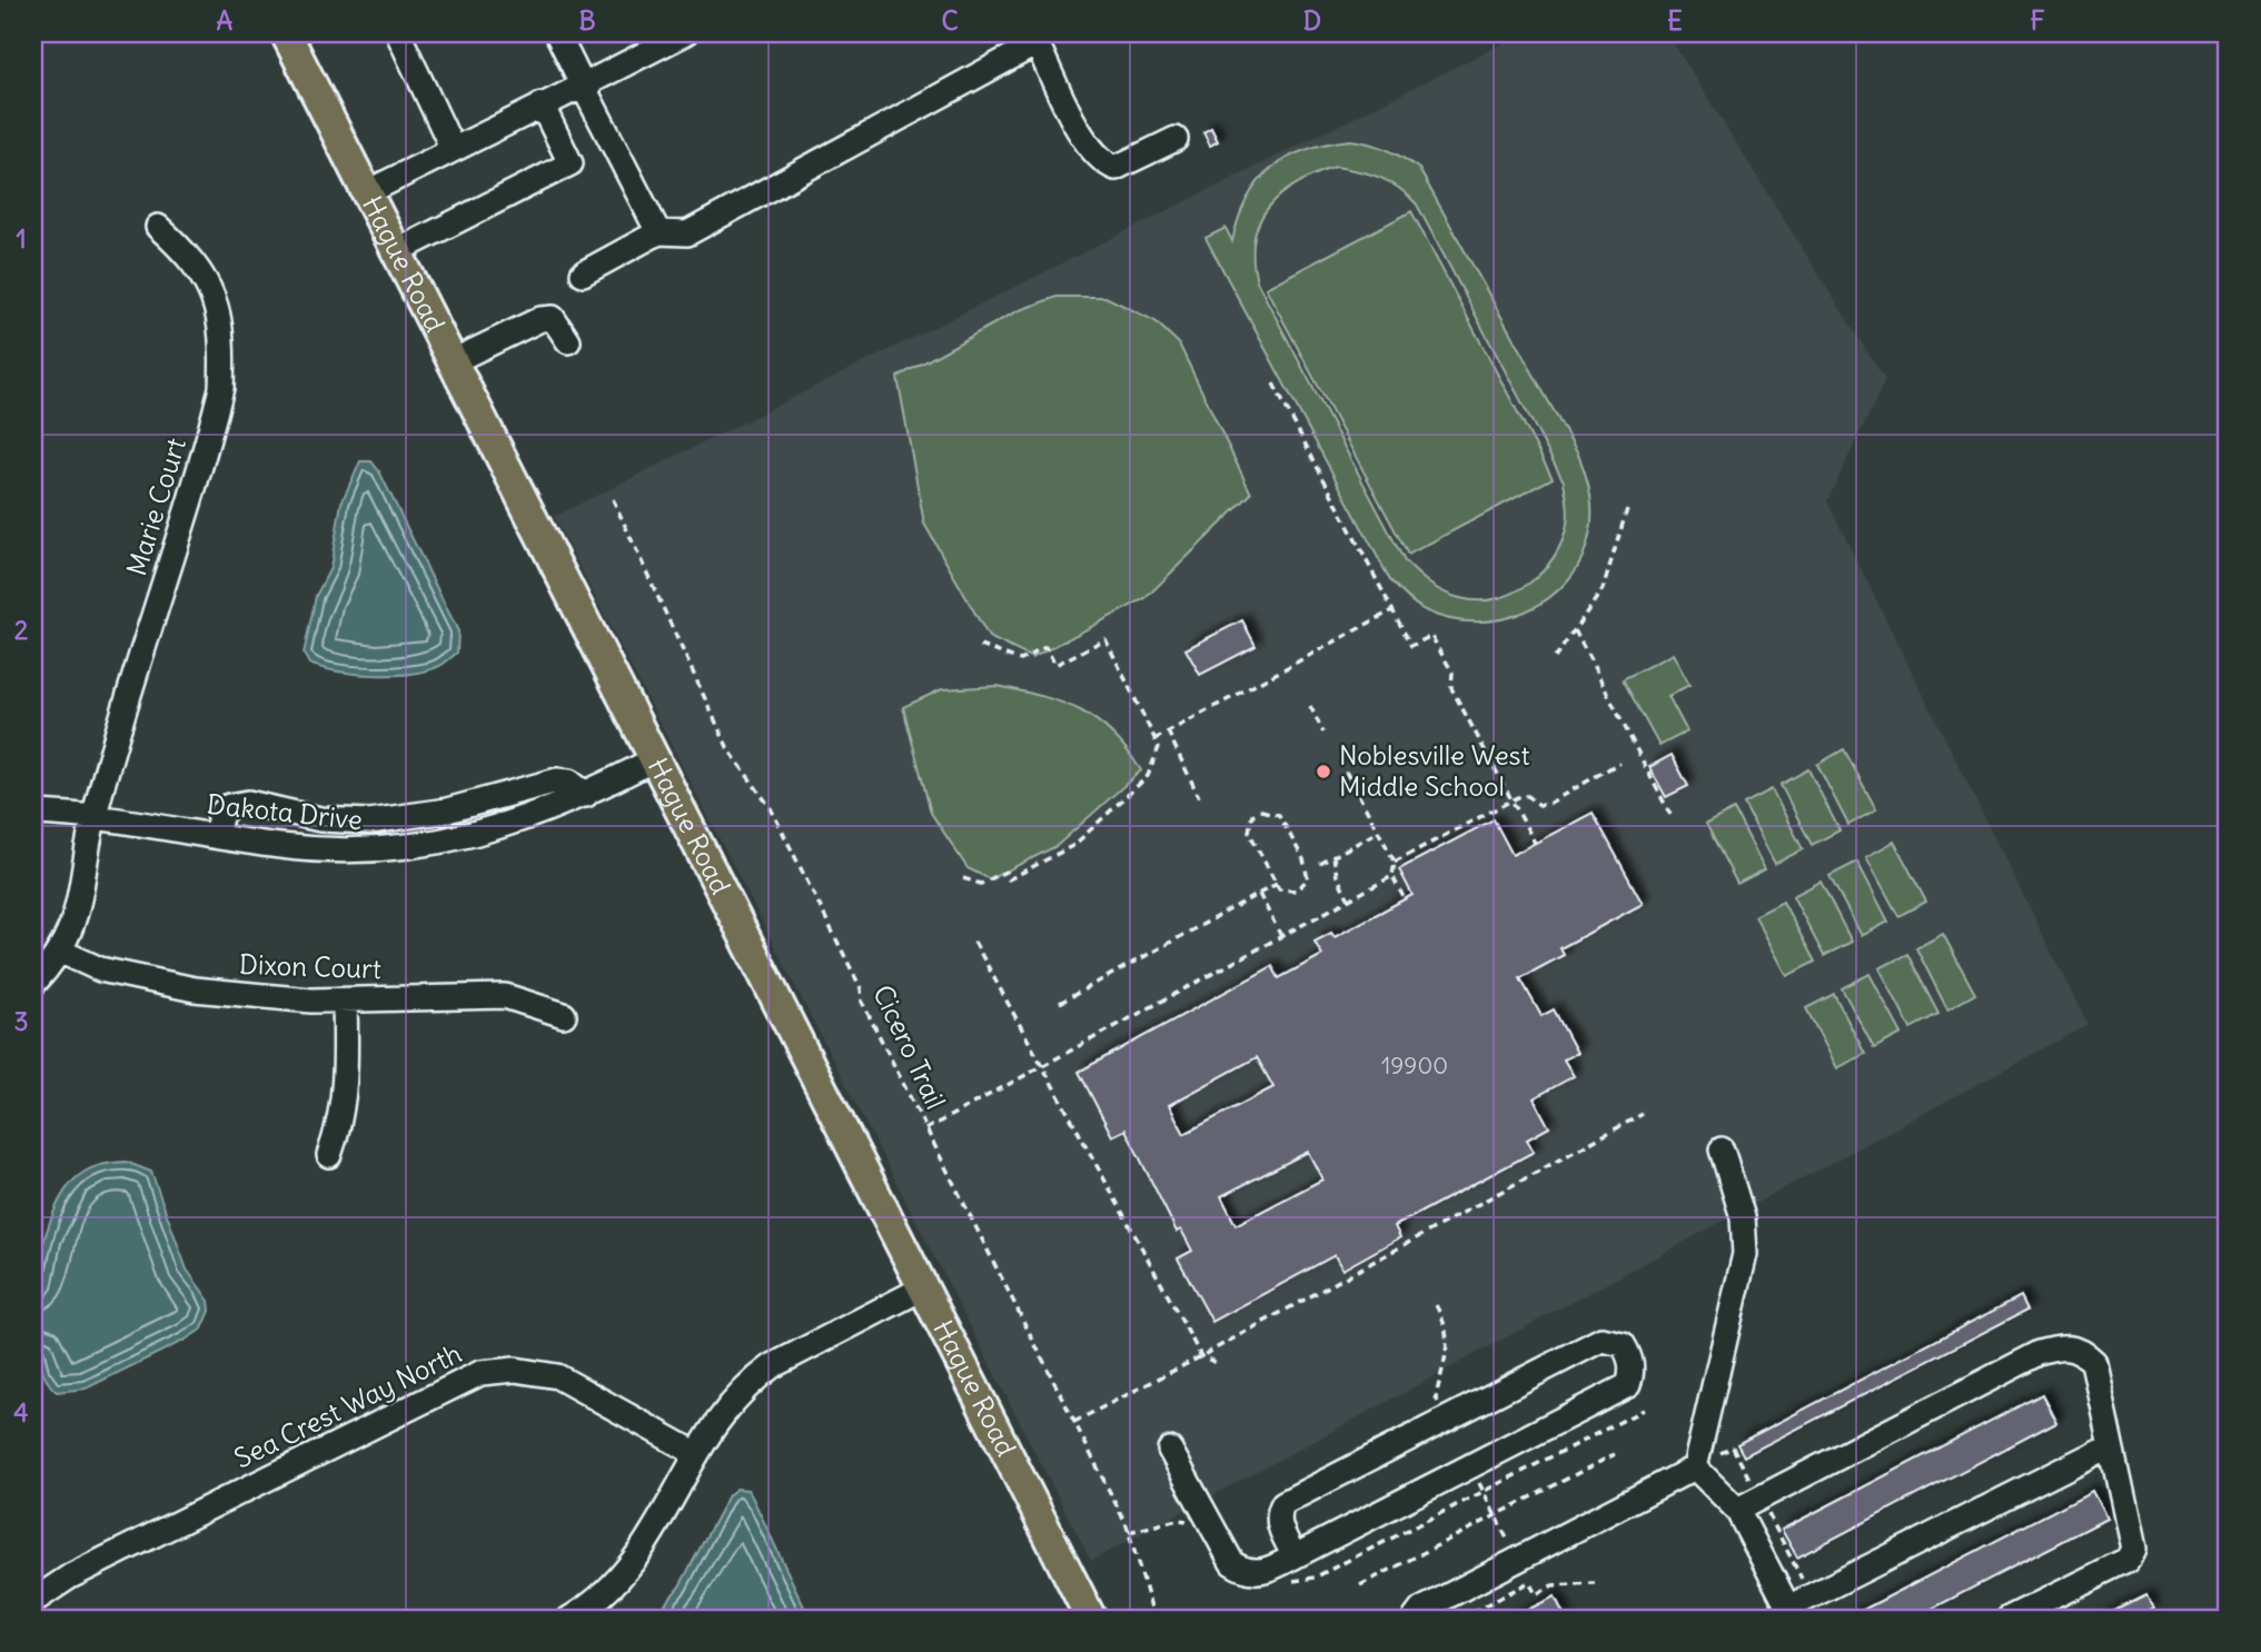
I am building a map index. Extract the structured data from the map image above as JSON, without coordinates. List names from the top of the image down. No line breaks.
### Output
{"streets":{"main road":["Hague Road"],"street":["Marie Court","Dakota Drive","Dixon Court","Sea Crest Way North"],"path":["Cicero Trail"]},"crossings":[["Hague Road","Dakota Drive"],["Marie Court","Dakota Drive"],["Marie Court","Dixon Court"]],"places":["Noblesville West Middle School"],"house_numbers":["19900"],"grid":{"columns":["A","B","C","D","E","F"],"rows":["1","2","3","4"]}}
